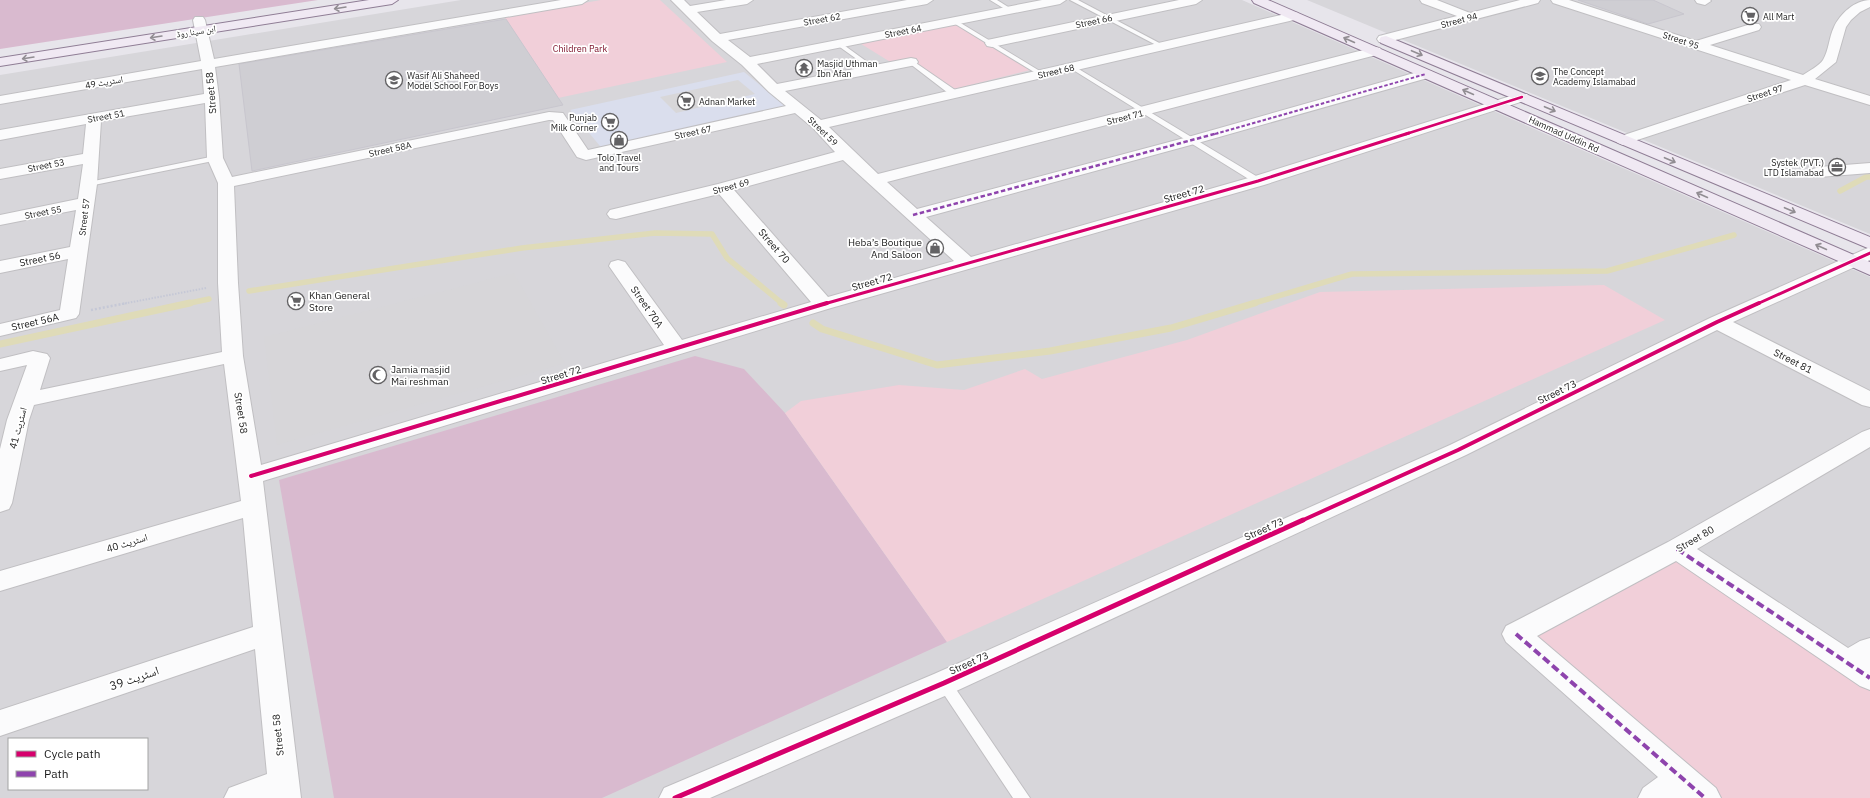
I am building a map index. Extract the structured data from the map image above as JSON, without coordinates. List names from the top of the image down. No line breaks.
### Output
{"streets":{"street":["Street 62","Street 94","Street 66","ابن سینا روڈ","Street 64","Street 95","Street 68","اسٹریٹ 49","Street 58","Street 97","Street 51","Street 71","Street 59","Street 67","Hammad Uddin Rd","Street 58A","Street 53","Street 69","Street 72","Street 55","Street 57","Street 70","Street 56","Street 70A","Street 56A","Street 81","Street 73","اسٹریٹ 41","Street 80","اسٹریٹ 40","اسٹریٹ 39"]},"crossings":[["Street 62","Street 59"],["Street 94","Hammad Uddin Rd"],["ابن سینا روڈ","Street 58"],["Street 64","Street 59"],["Street 95","Street 97"],["Street 68","Street 59"],["Street 68","Hammad Uddin Rd"],["اسٹریٹ 49","Street 58"],["Street 58","Street 51"],["Street 58","Street 58A"],["Street 58","Street 72"],["Street 58","اسٹریٹ 40"],["Street 58","اسٹریٹ 39"],["Street 97","Hammad Uddin Rd"],["Street 51","Street 57"],["Street 71","Street 59"],["Street 71","Hammad Uddin Rd"],["Street 59","Street 67"],["Street 59","Street 69"],["Street 59","Street 72"],["Street 67","Street 58A"],["Hammad Uddin Rd","Street 72"],["Hammad Uddin Rd","Street 73"],["Street 53","Street 57"],["Street 69","Street 70"],["Street 72","Street 70"],["Street 72","Street 70A"],["Street 55","Street 57"],["Street 57","Street 56"],["Street 57","Street 56A"],["Street 81","Street 73"]],"parks":["Children Park"],"places":{"supermarket":["All Mart","Adnan Market","Punjab Milk Corner","Khan General Store"],"temple":["Masjid Uthman Ibn Afan"],"school or university":["The Concept Academy Islamabad","Wasif Ali Shaheed Model School For Boys"],"shop":["Tolo Travel and Tours","Heba’s Boutique And Saloon"],"office":["Systek (PVT.) LTD Islamabad"],"mosque":["Jamia masjid Mai reshman"]},"legend":["Cycle path","Path"]}
